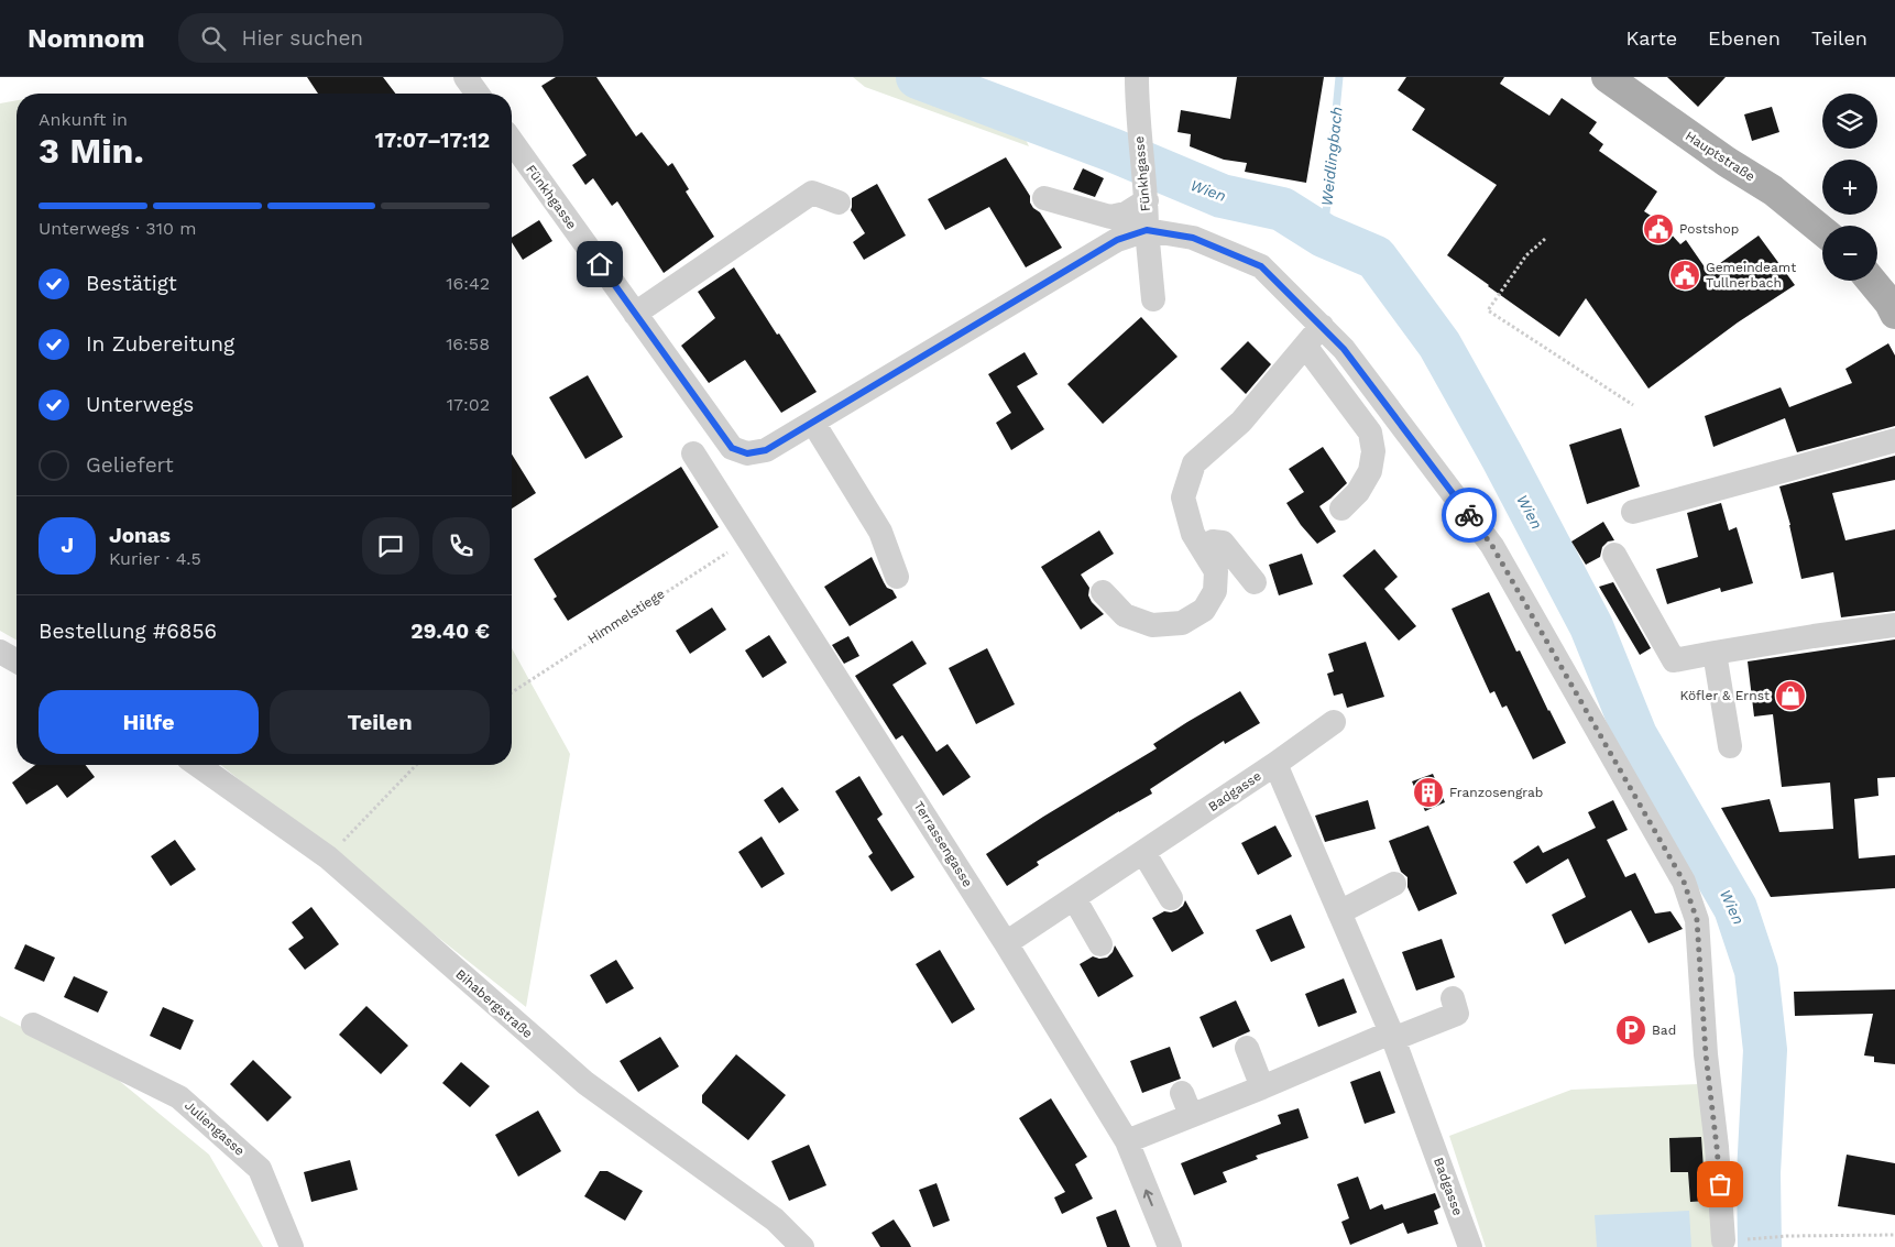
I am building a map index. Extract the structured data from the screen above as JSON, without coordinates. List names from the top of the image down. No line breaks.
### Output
{"streets":{"main road":["Hauptstraße"],"street":["Fünkhgasse","Badgasse","Terrassengasse","Bihabergstraße","Juliengasse"],"path":["Himmelstiege"]},"crossings":[["Himmelstiege","Terrassengasse"],["Badgasse","Terrassengasse"]],"water":["Weidlingbach","Wien"],"places":{"public building":["Postshop","Gemeindeamt Tullnerbach"],"shop":["Köfler & Ernst"],"building":["Franzosengrab"],"parking":["Bad"]},"page":{"header":"Nomnom","search":"Hier suchen","nav":["Karte","Ebenen","Teilen"],"map_buttons":["+","−"],"heading":["3 Min.","Ankunft in","17:07–17:12"],"panel":["Jonas","Kurier · 4.5","Bestellung #6856","29.40 €"],"bar":"Unterwegs · 310 m","list":[["Bestätigt","16:42"],["In Zubereitung","16:58"],["Unterwegs","17:02"],"Geliefert"],"round":"J","buttons":["Hilfe","Teilen"]}}
